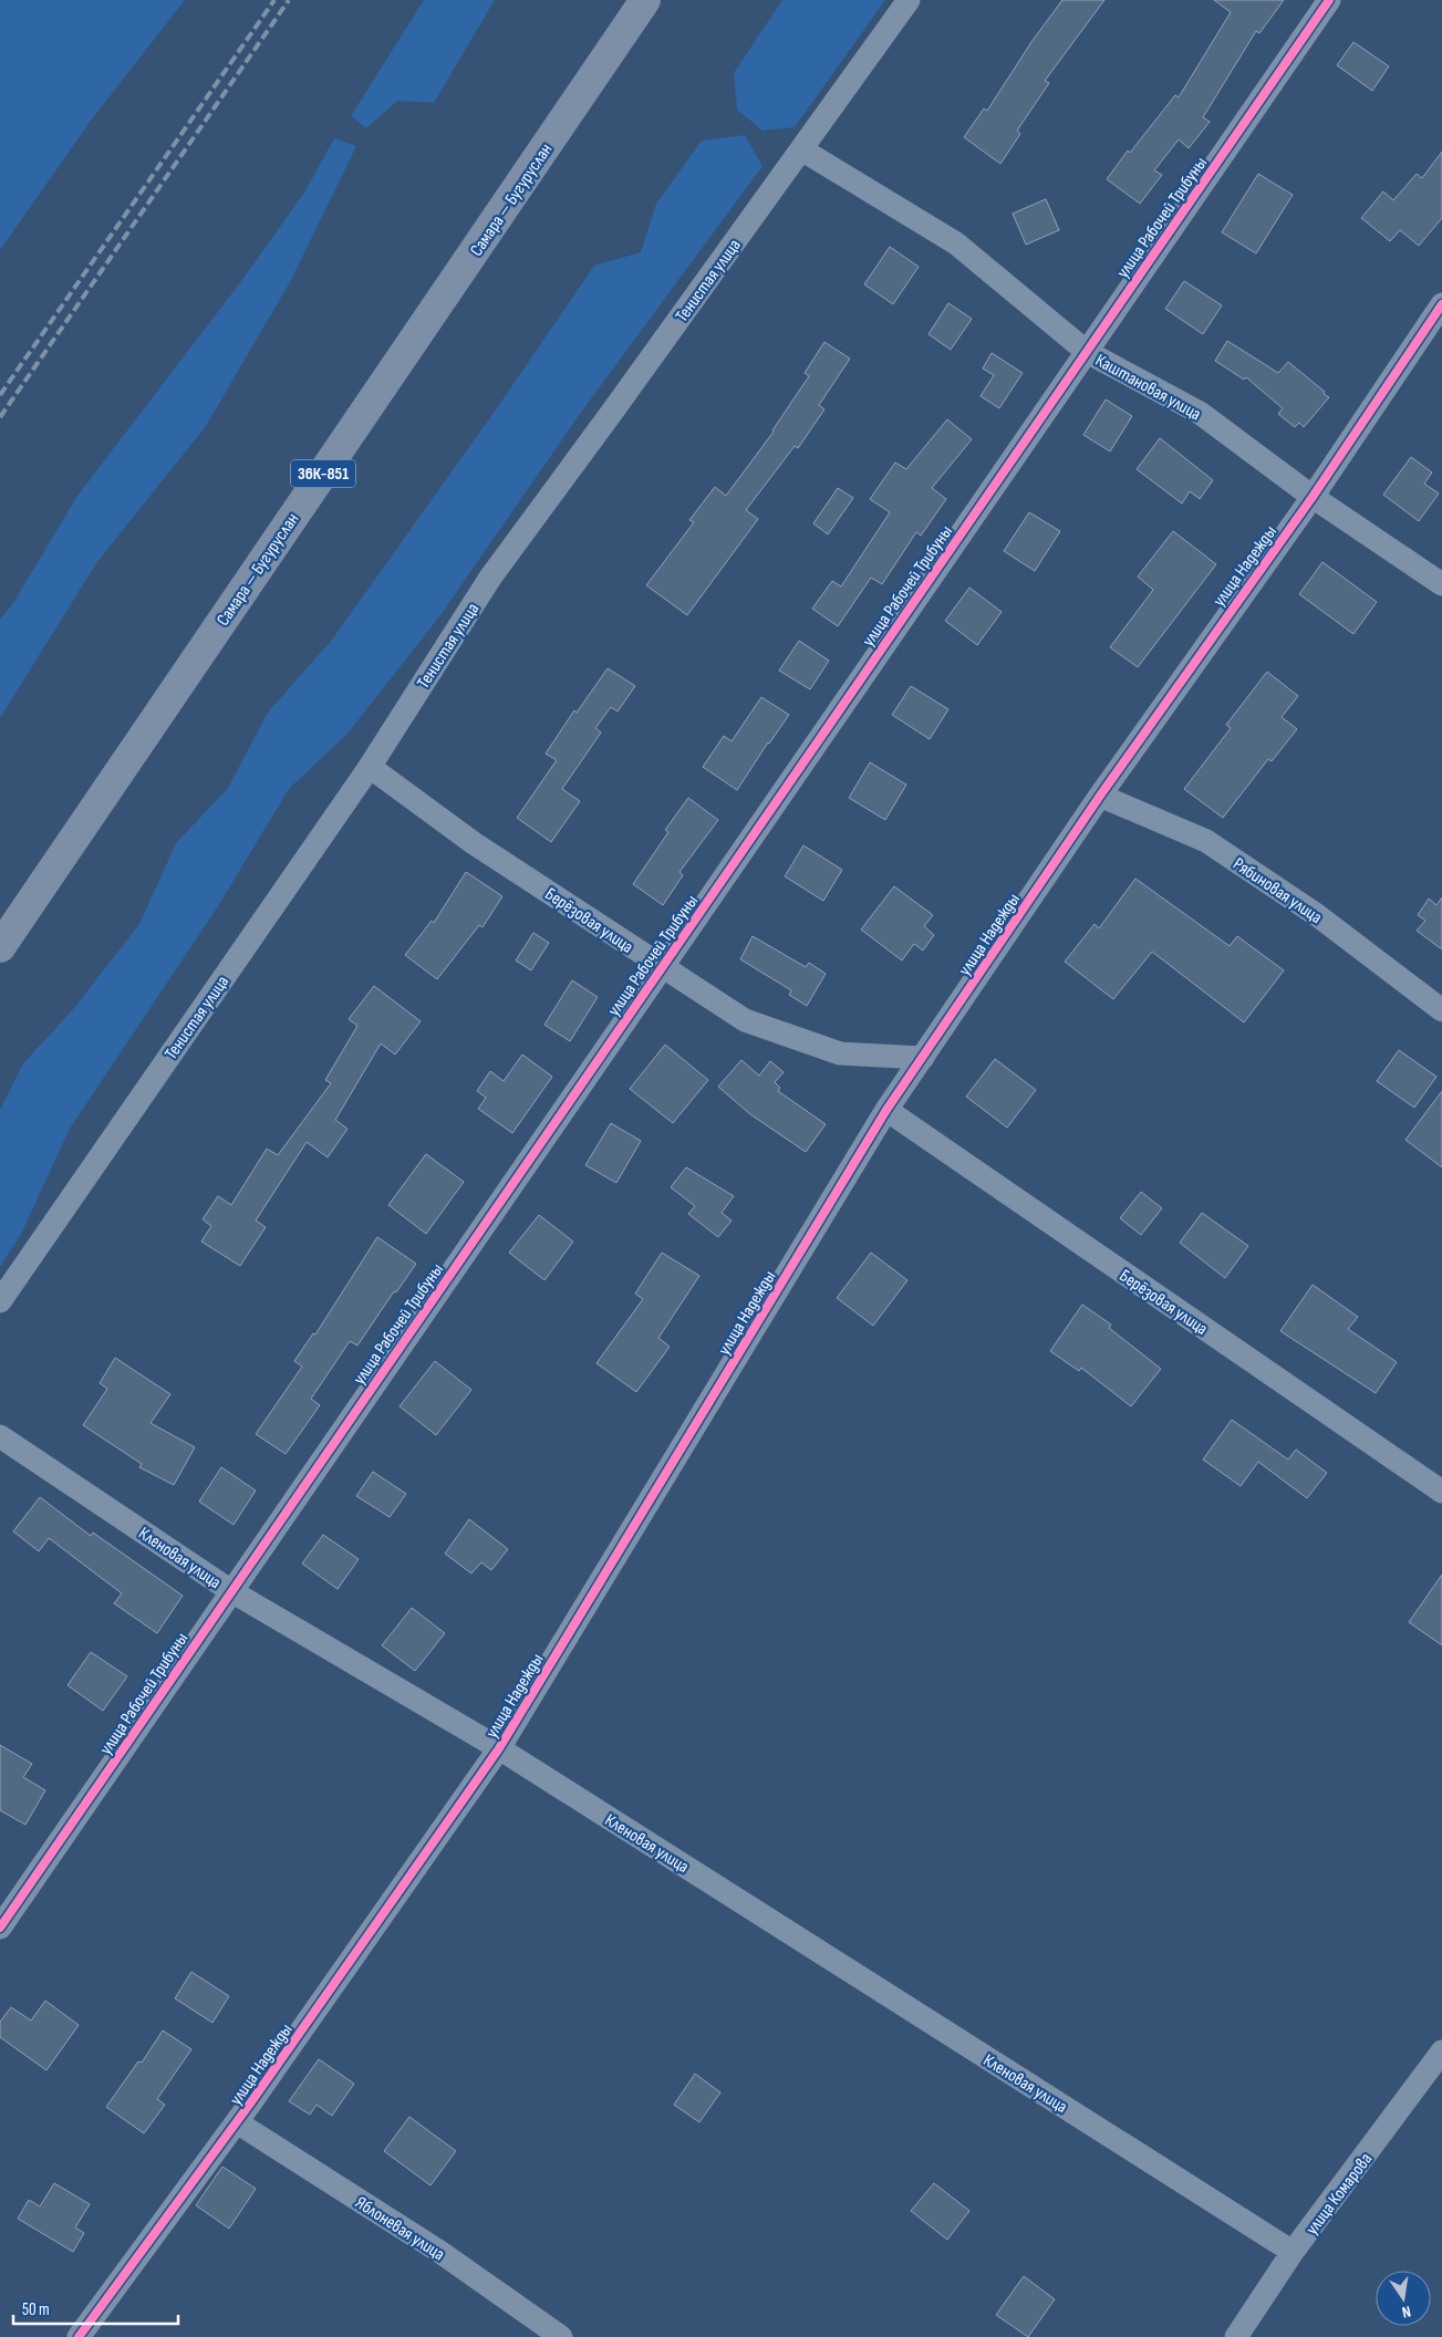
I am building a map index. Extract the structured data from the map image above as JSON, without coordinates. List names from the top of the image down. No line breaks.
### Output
{"streets":{"main road":["Самара — Бугуруслан","36К-851"],"street":["улица Рабочей Трибуны","Тенистая улица","Каштановая улица","улица Надежды","Рябиновая улица","Берёзовая улица","Кленовая улица","улица Комарова","Яблоневая улица"]},"crossings":[["улица Рабочей Трибуны","Каштановая улица"],["улица Рабочей Трибуны","Берёзовая улица"],["улица Рабочей Трибуны","Кленовая улица"],["Тенистая улица","Каштановая улица"],["Тенистая улица","Берёзовая улица"],["Каштановая улица","улица Надежды"],["улица Надежды","Рябиновая улица"],["улица Надежды","Берёзовая улица"],["улица Надежды","Кленовая улица"],["улица Надежды","Яблоневая улица"],["Кленовая улица","улица Комарова"]],"scale_bar":"50 m","north":"bottom"}
